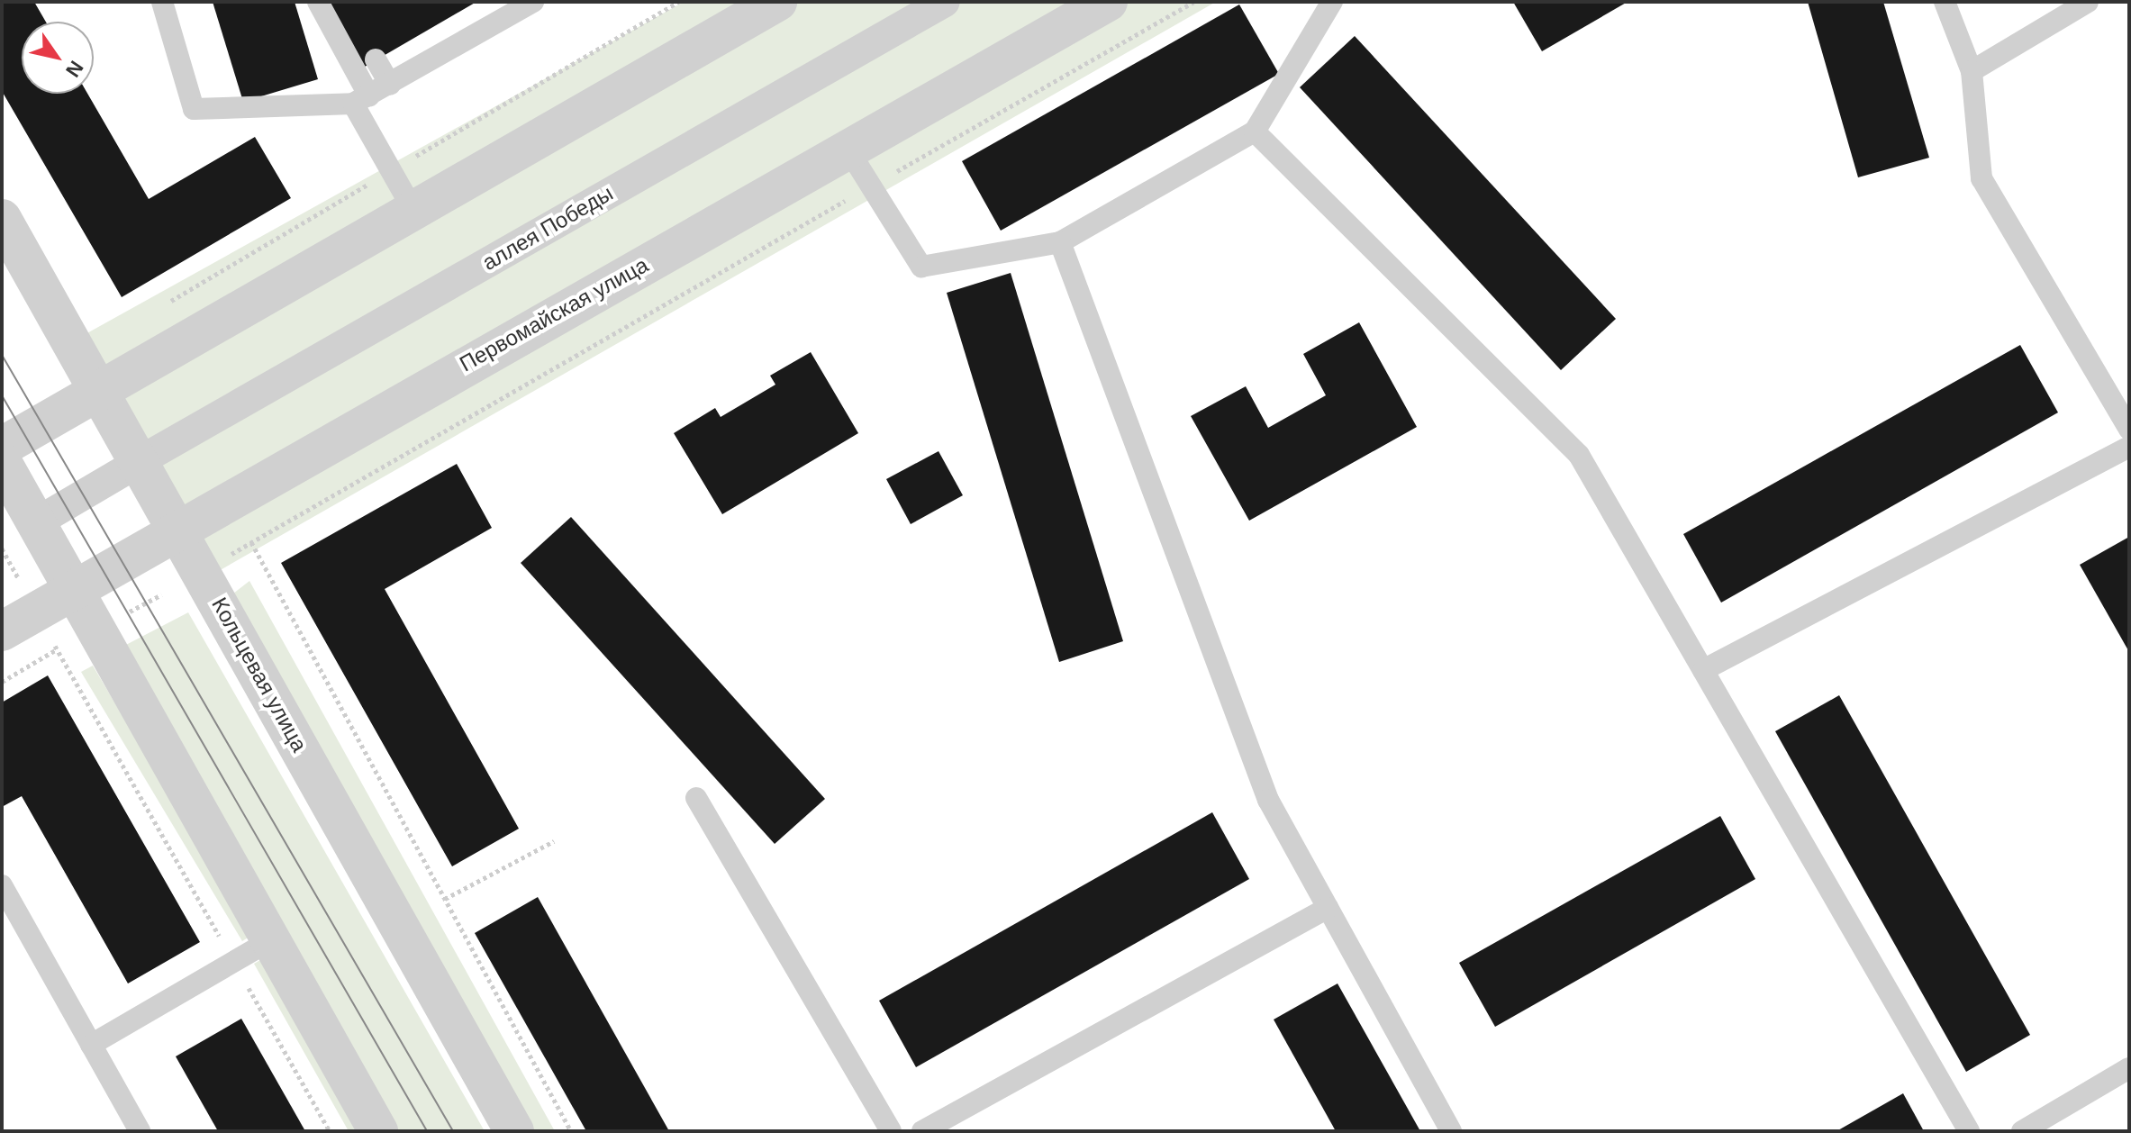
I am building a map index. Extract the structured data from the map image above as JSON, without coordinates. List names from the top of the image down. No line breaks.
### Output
{"streets":{"street":["аллея Победы","Первомайская улица","Кольцевая улица"]},"crossings":[["Первомайская улица","Кольцевая улица"]],"north":"bottom right"}
